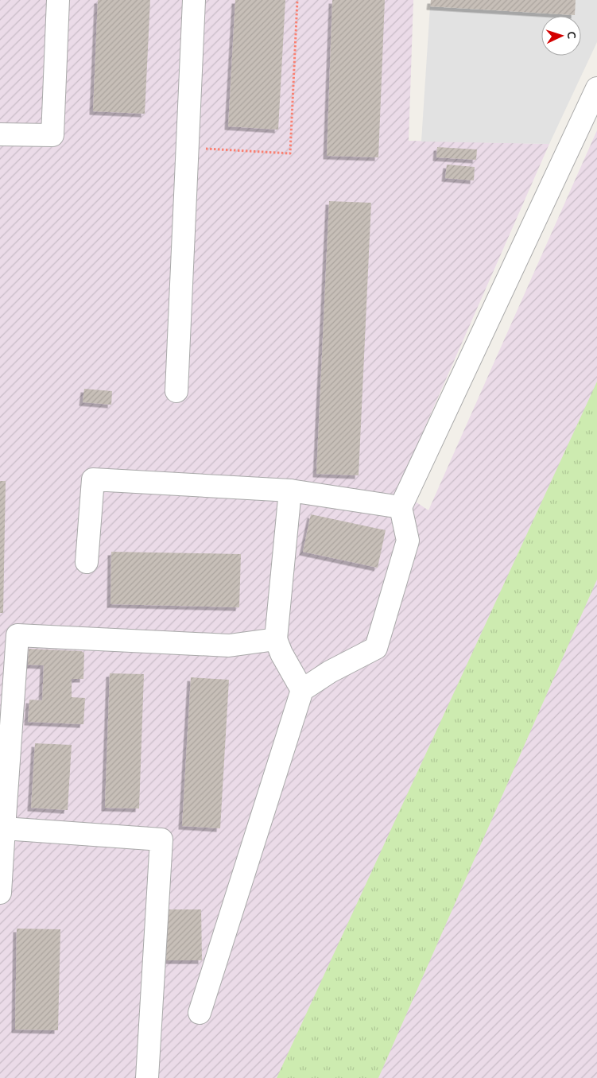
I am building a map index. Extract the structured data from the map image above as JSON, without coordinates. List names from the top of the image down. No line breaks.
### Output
{"north":"right"}
